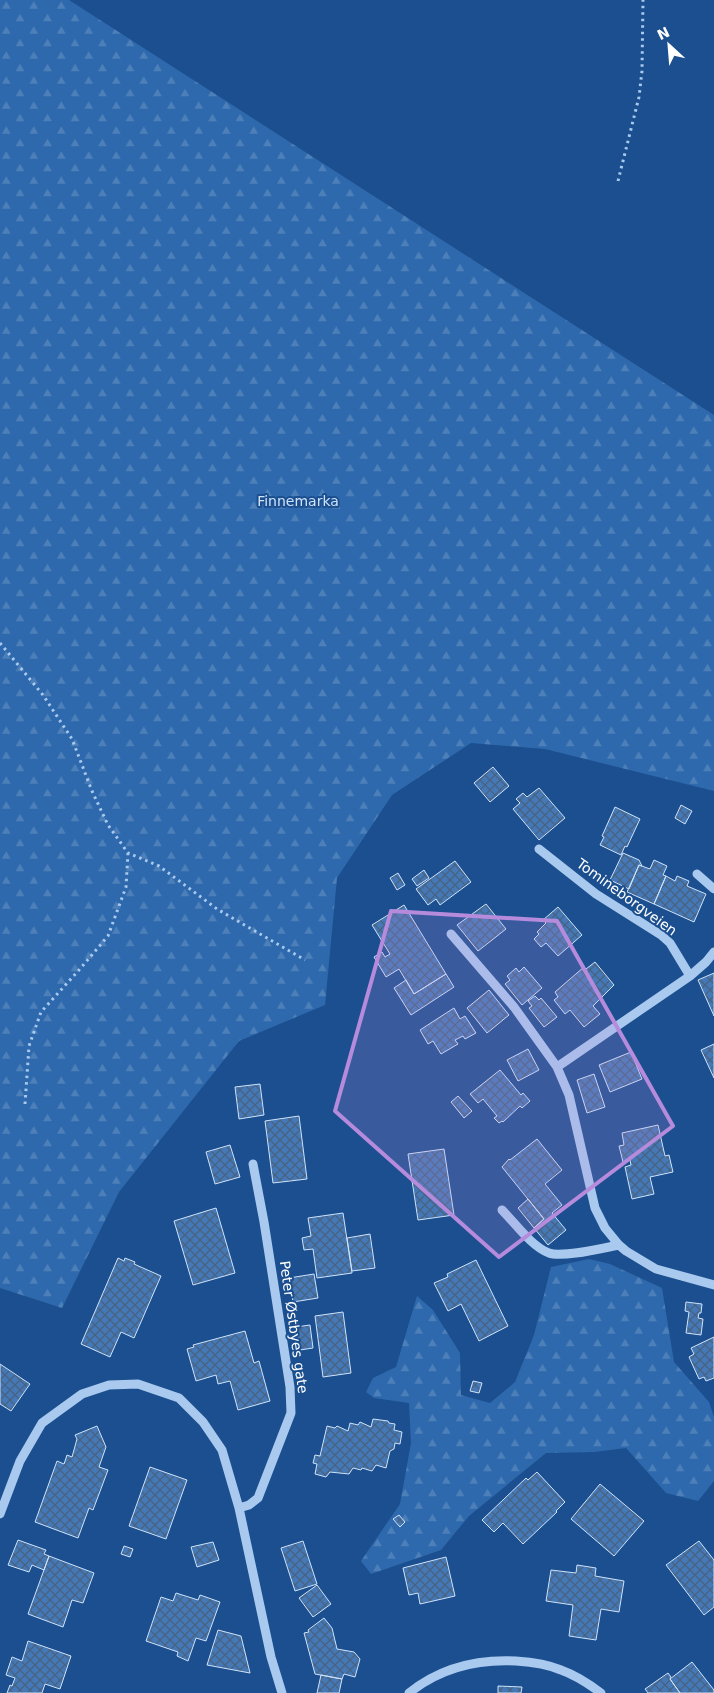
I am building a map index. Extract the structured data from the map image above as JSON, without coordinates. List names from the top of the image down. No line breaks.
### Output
{"streets":{"street":["Tomineborgveien","Peter Østbyes gate"]},"parks":["Finnemarka"],"north":"top left"}
